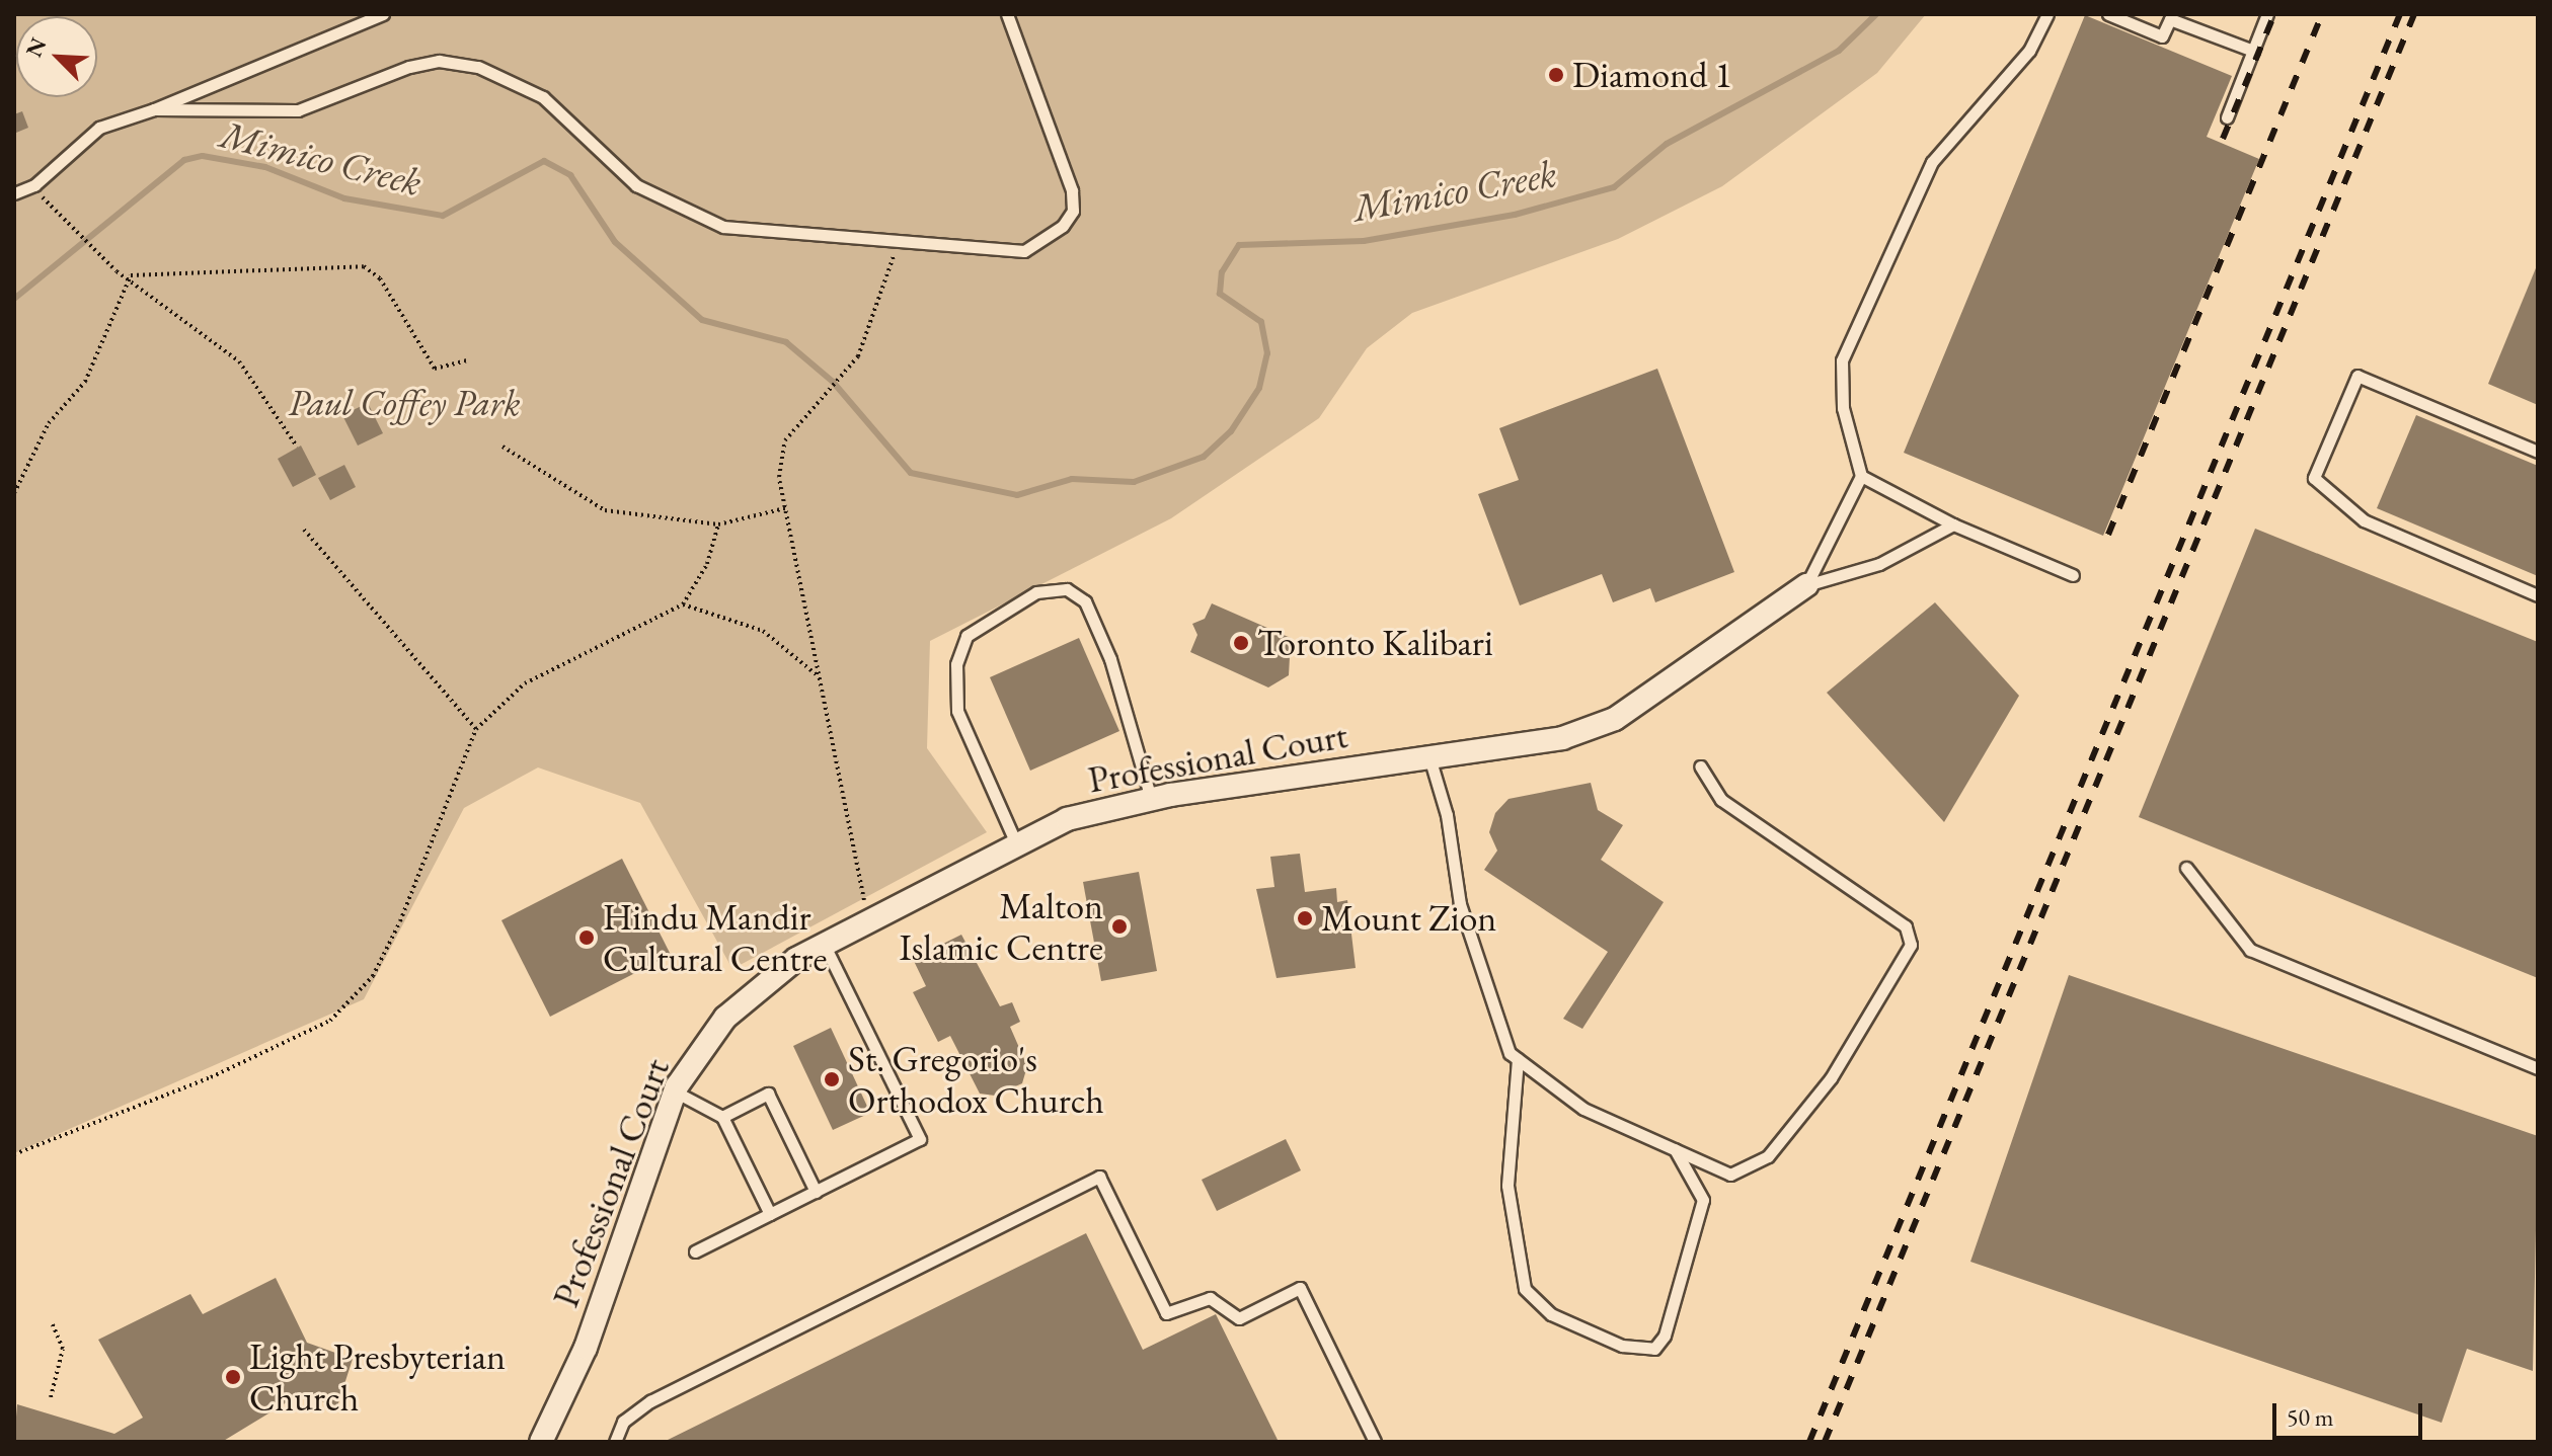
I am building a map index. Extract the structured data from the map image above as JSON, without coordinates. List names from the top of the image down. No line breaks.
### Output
{"streets":{"street":["Professional Court"]},"water":["Mimico Creek"],"parks":["Paul Coffey Park"],"places":["Diamond 1","Toronto Kalibari","Mount Zion","Malton Islamic Centre","Hindu Mandir Cultural Centre","St. Gregorio's Orthodox Church","Light Presbyterian Church"],"scale_bar":"50 m","north":"top left"}
